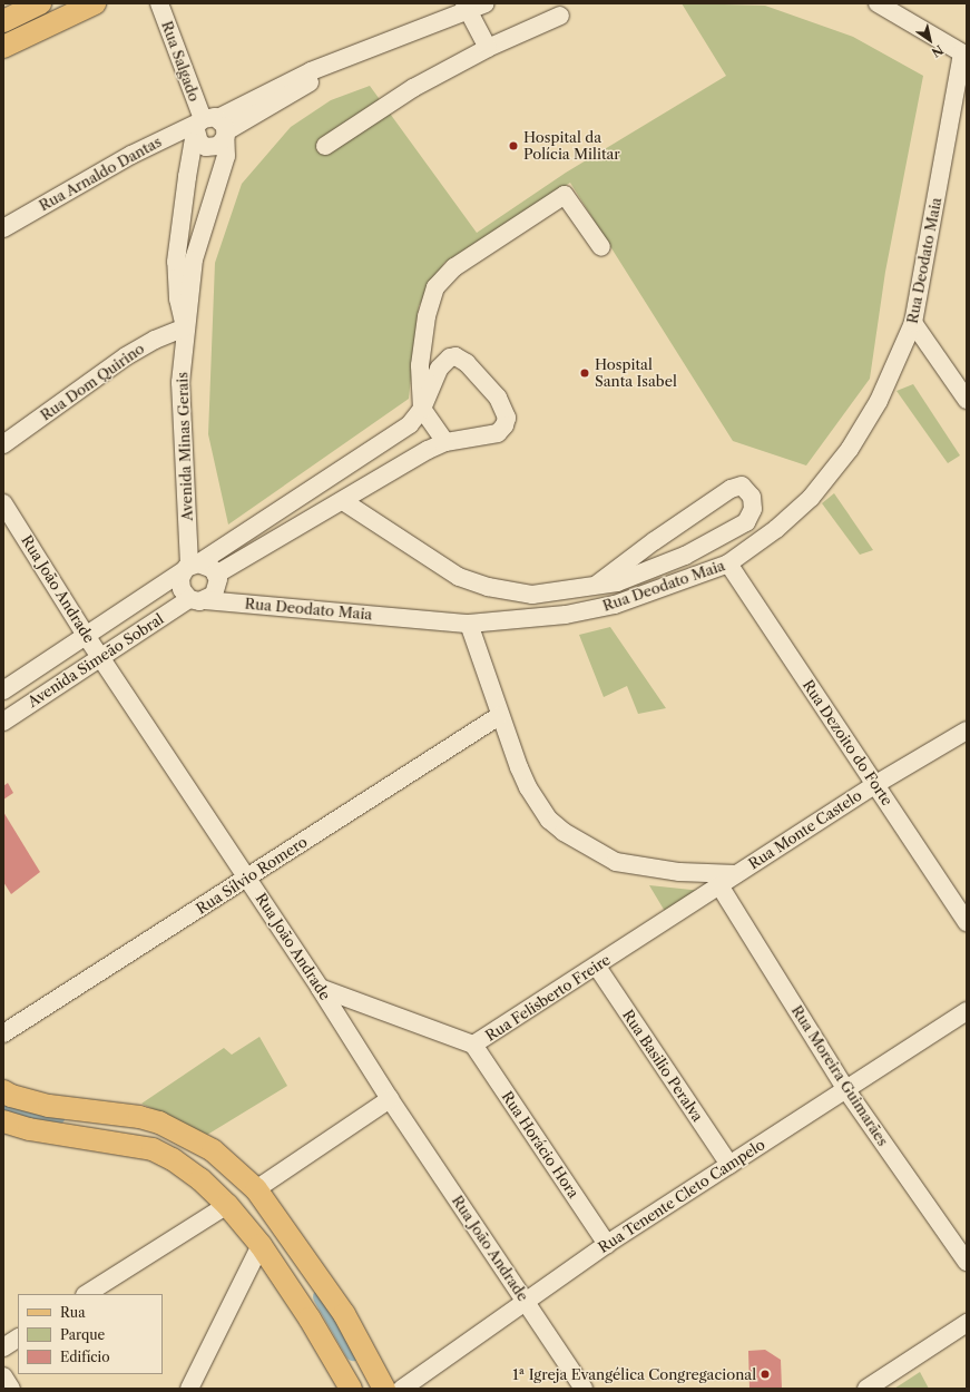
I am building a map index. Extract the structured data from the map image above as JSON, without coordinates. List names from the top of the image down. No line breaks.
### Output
{"streets":{"street":["Rua Salgado","Rua Arnaldo Dantas","Rua Deodato Maia","Rua Dom Quirino","Avenida Minas Gerais","Rua João Andrade","Avenida Simeão Sobral","Rua Dezoito do Forte","Rua Monte Castelo","Rua Sílvio Romero","Rua Felisberto Freire","Rua Basilio Peralva","Rua Moreira Guimarães","Rua Horácio Hora","Rua Tenente Cleto Campelo"]},"crossings":[["Rua Salgado","Rua Arnaldo Dantas"],["Rua Salgado","Avenida Minas Gerais"],["Rua Arnaldo Dantas","Avenida Minas Gerais"],["Rua Deodato Maia","Avenida Minas Gerais"],["Rua Deodato Maia","Avenida Simeão Sobral"],["Rua Deodato Maia","Rua Dezoito do Forte"],["Rua Dom Quirino","Avenida Minas Gerais"],["Avenida Minas Gerais","Avenida Simeão Sobral"],["Rua João Andrade","Avenida Simeão Sobral"],["Rua João Andrade","Rua Sílvio Romero"],["Rua João Andrade","Rua Felisberto Freire"],["Rua João Andrade","Rua Tenente Cleto Campelo"],["Rua Dezoito do Forte","Rua Monte Castelo"],["Rua Monte Castelo","Rua Felisberto Freire"],["Rua Felisberto Freire","Rua Basilio Peralva"],["Rua Felisberto Freire","Rua Moreira Guimarães"],["Rua Felisberto Freire","Rua Horácio Hora"],["Rua Basilio Peralva","Rua Tenente Cleto Campelo"],["Rua Moreira Guimarães","Rua Tenente Cleto Campelo"],["Rua Horácio Hora","Rua Tenente Cleto Campelo"]],"places":["Hospital da Polícia Militar","Hospital Santa Isabel","1ª Igreja Evangélica Congregacional"],"legend":["Rua","Parque","Edifício"],"north":"bottom right"}
